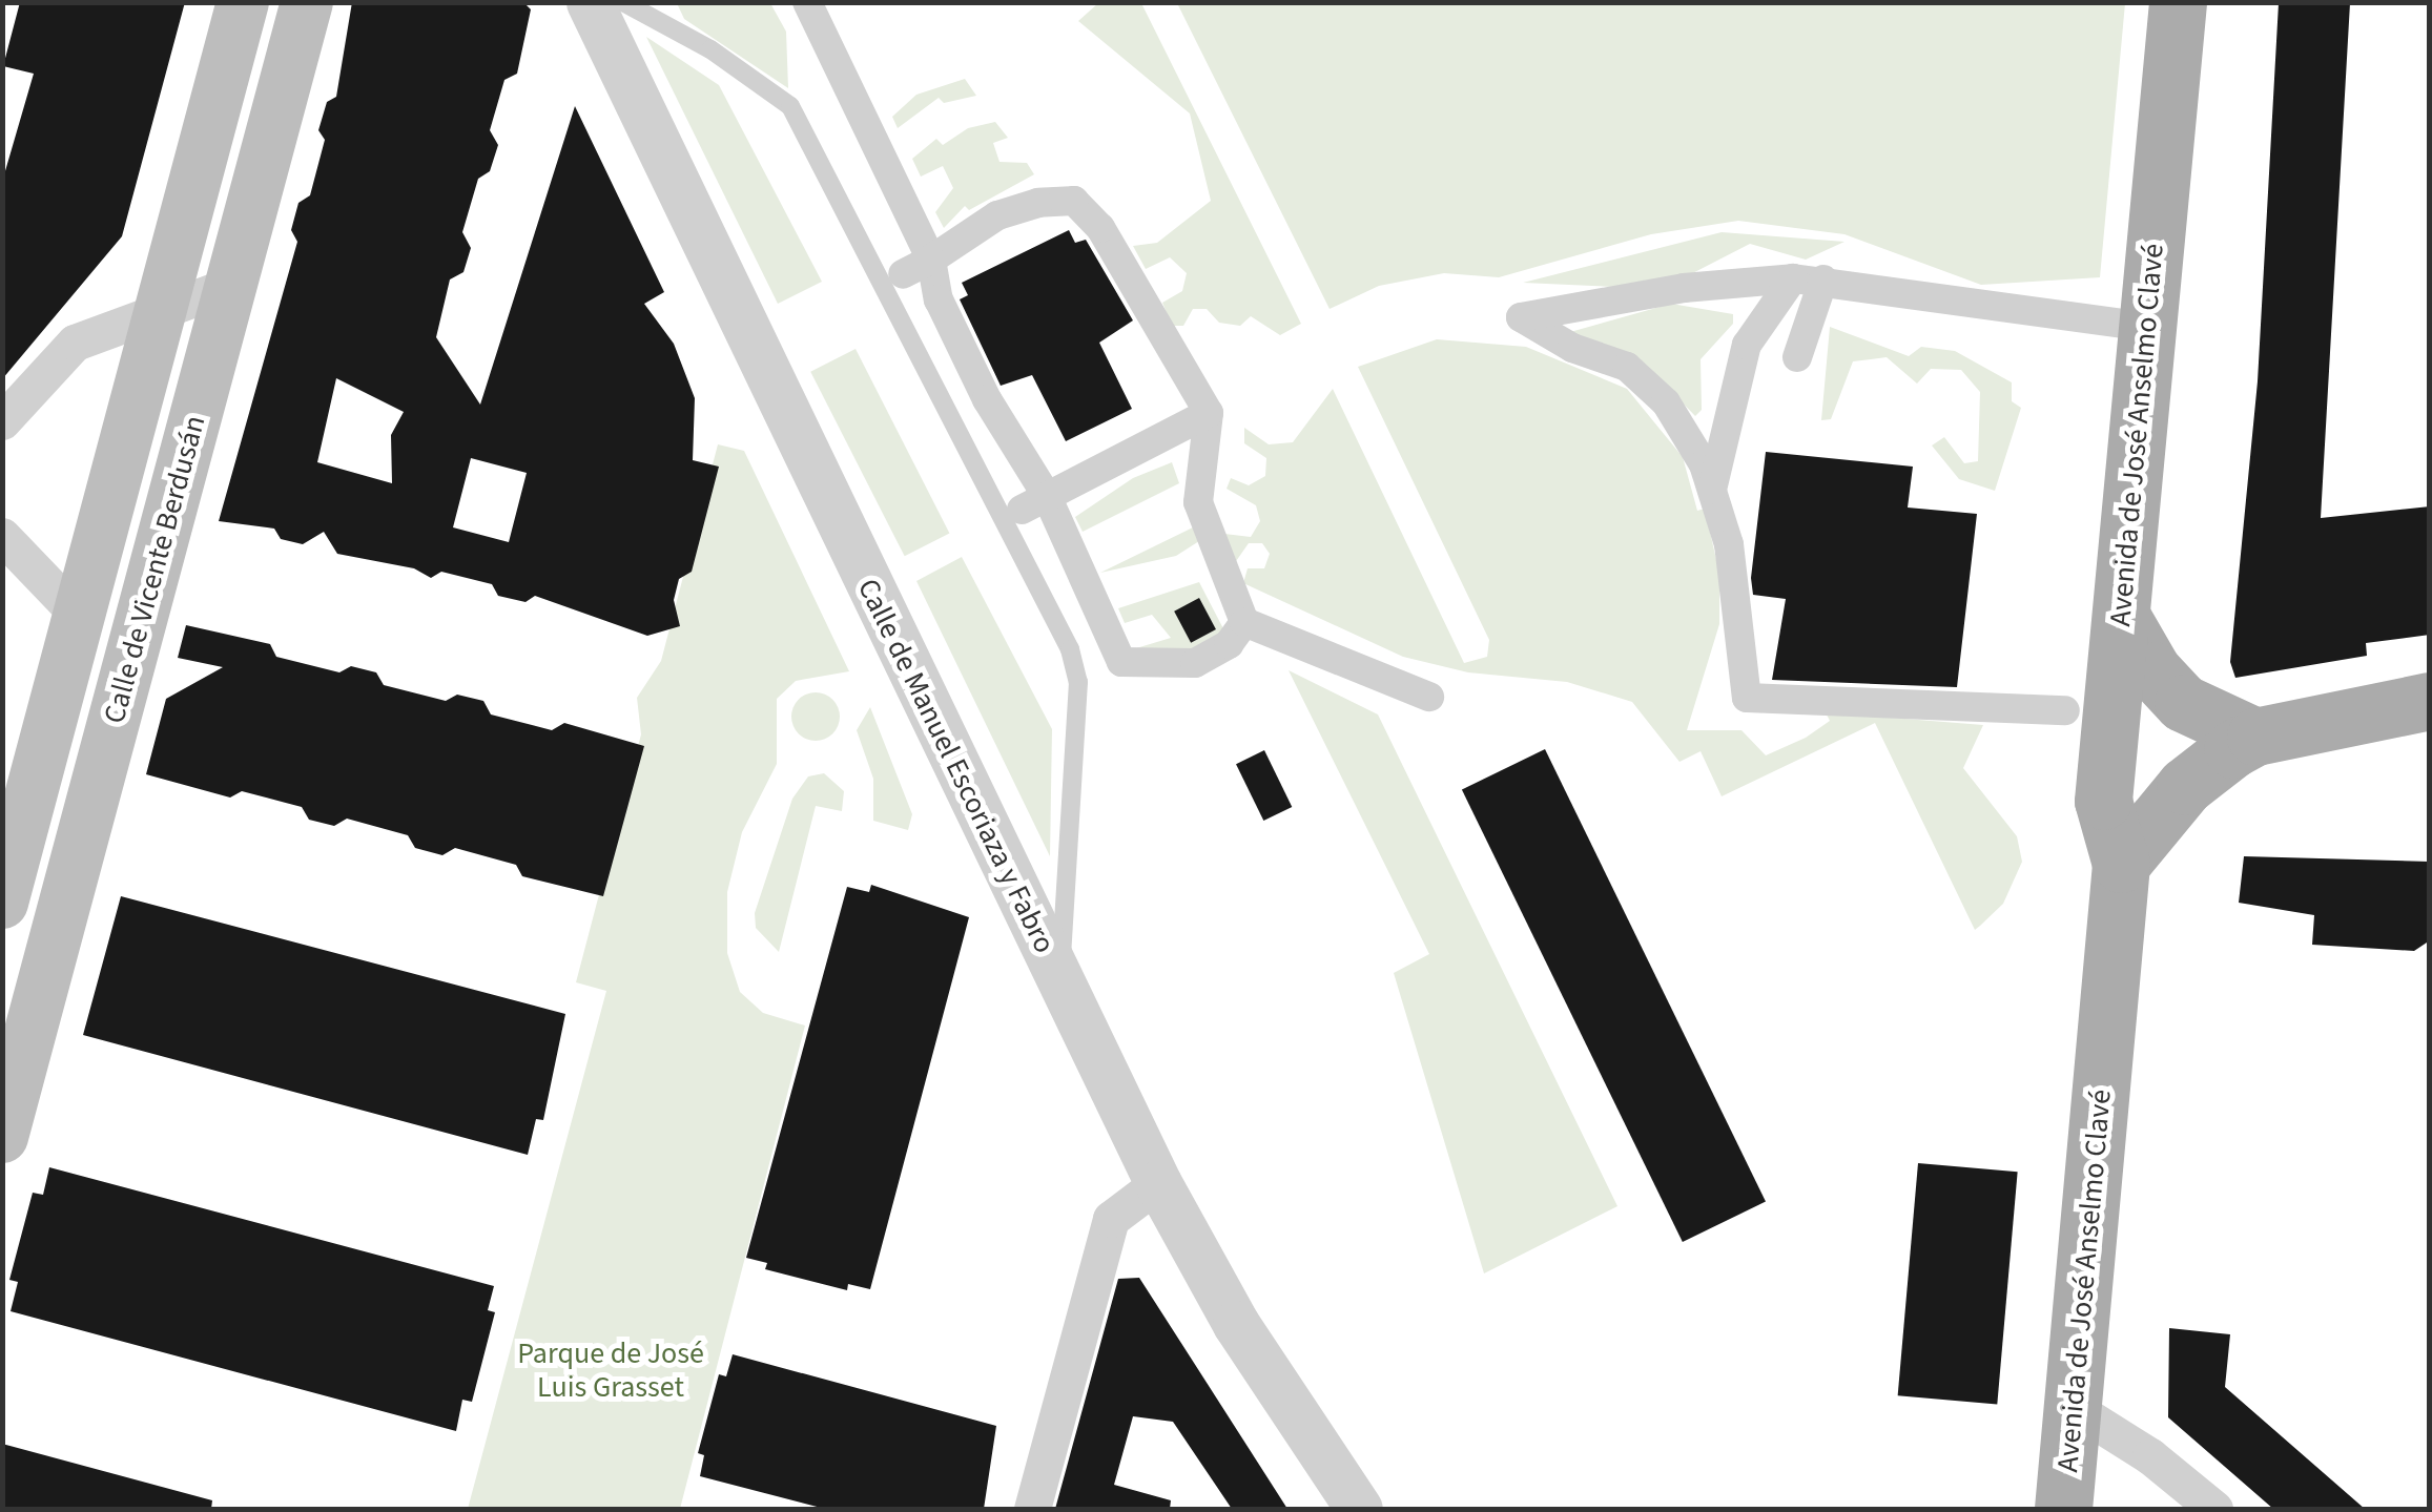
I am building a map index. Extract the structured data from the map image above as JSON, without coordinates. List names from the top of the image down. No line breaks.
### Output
{"streets":{"main road":["Avenida de José Anselmo Clavé","Calle de Vicente Berdusán"],"street":["Calle de Manuel Escoriaza y Fabro"]},"parks":["Parque de José Luis Grasset"]}
